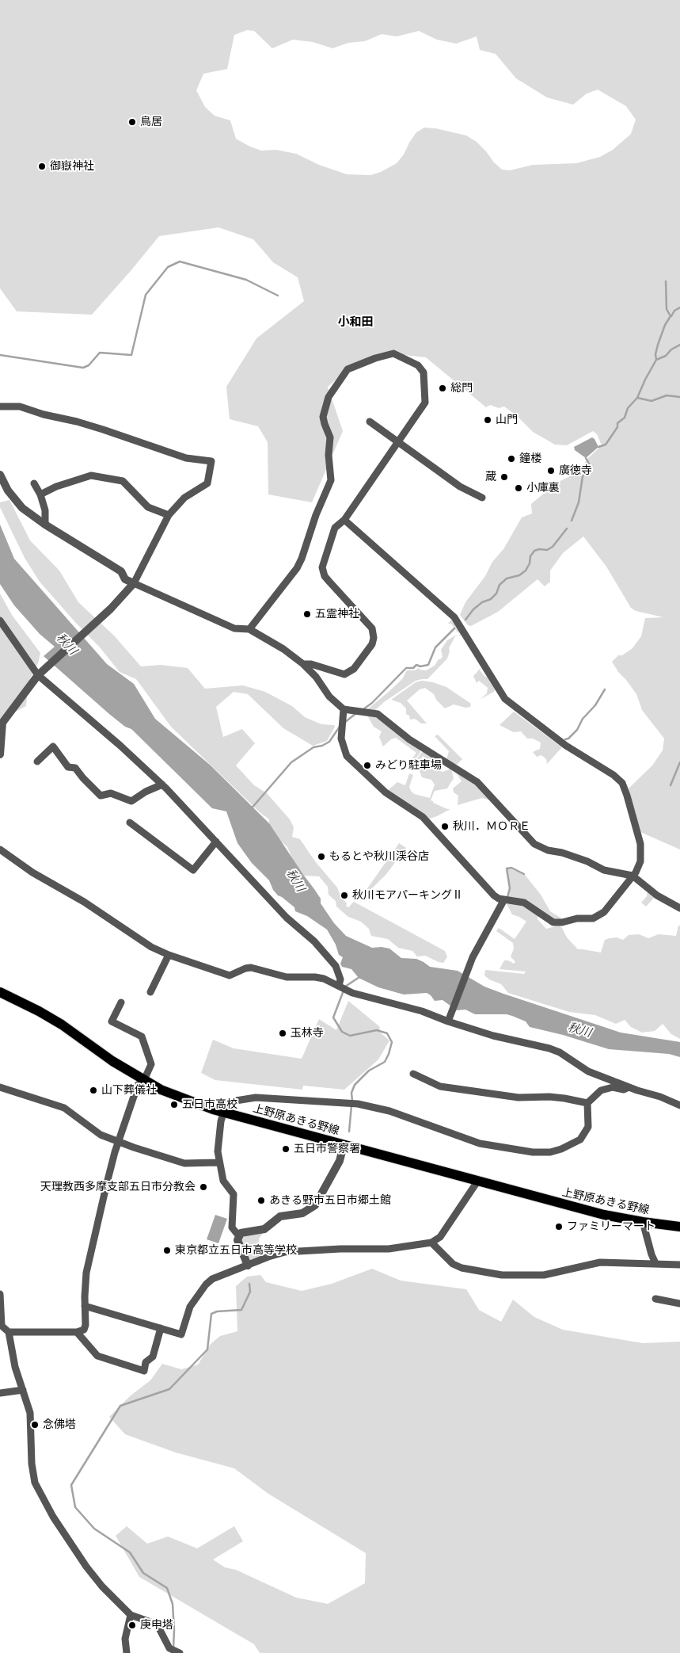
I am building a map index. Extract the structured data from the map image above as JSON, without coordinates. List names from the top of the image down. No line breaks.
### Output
{"streets":{"main road":["上野原あきる野線"]},"districts":["小和田"],"water":["秋川"],"places":["鳥居","御嶽神社","総門","山門","鐘楼","廣徳寺","蔵","小庫裏","五霊神社","みどり駐車場","秋川．ＭＯＲＥ","もるとや秋川渓谷店","秋川モアパーキングⅡ","玉林寺","山下葬儀社","五日市高校","五日市警察署","天理教西多摩支部五日市分教会","あきる野市五日市郷土館","ファミリーマート","東京都立五日市高等学校","念佛塔","庚申塔"]}
